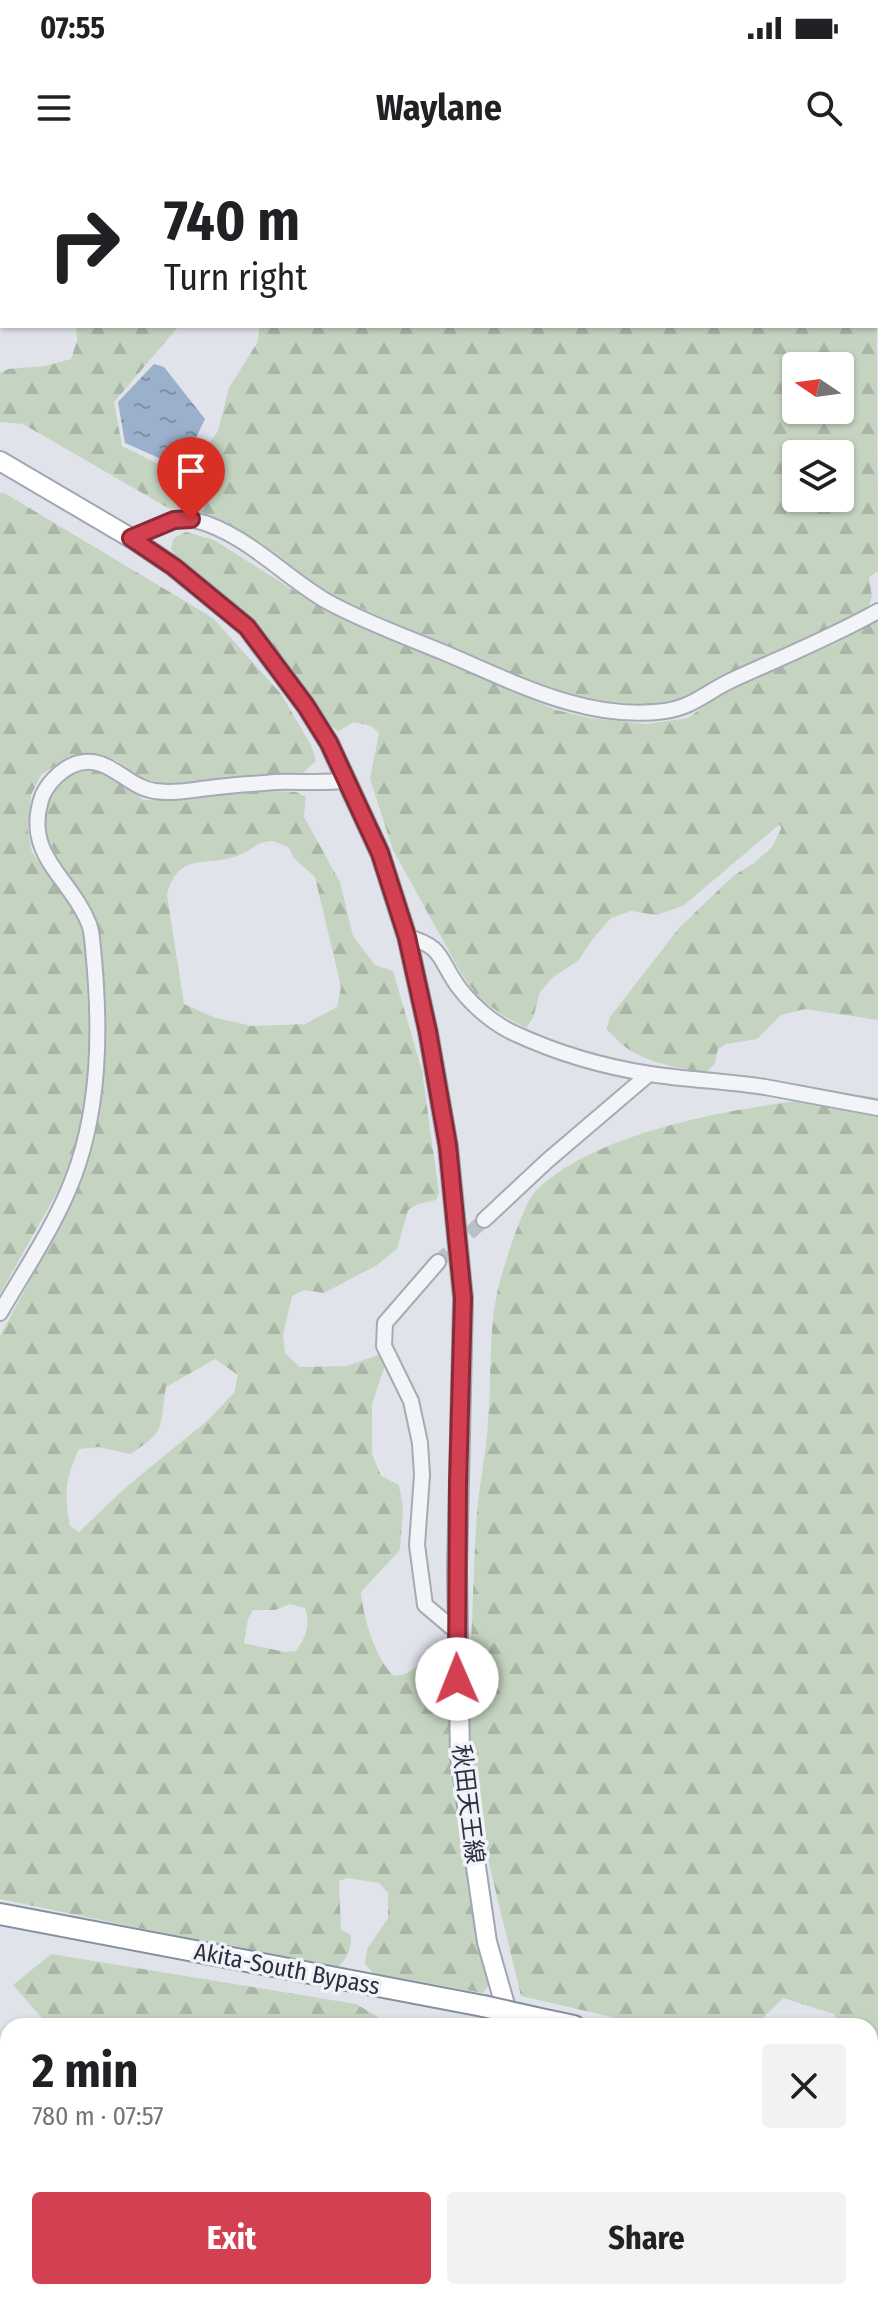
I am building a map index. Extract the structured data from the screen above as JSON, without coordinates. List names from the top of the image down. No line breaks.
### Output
{"streets":{"highway":["Akita-South Bypass"],"main road":["秋田天王線"]},"north":"left","page":{"status":"07:55","header":"Waylane","turn":["740 m","Turn right"],"heading":["2 min","780 m · 07:57"],"buttons":["Exit","Share"]}}
